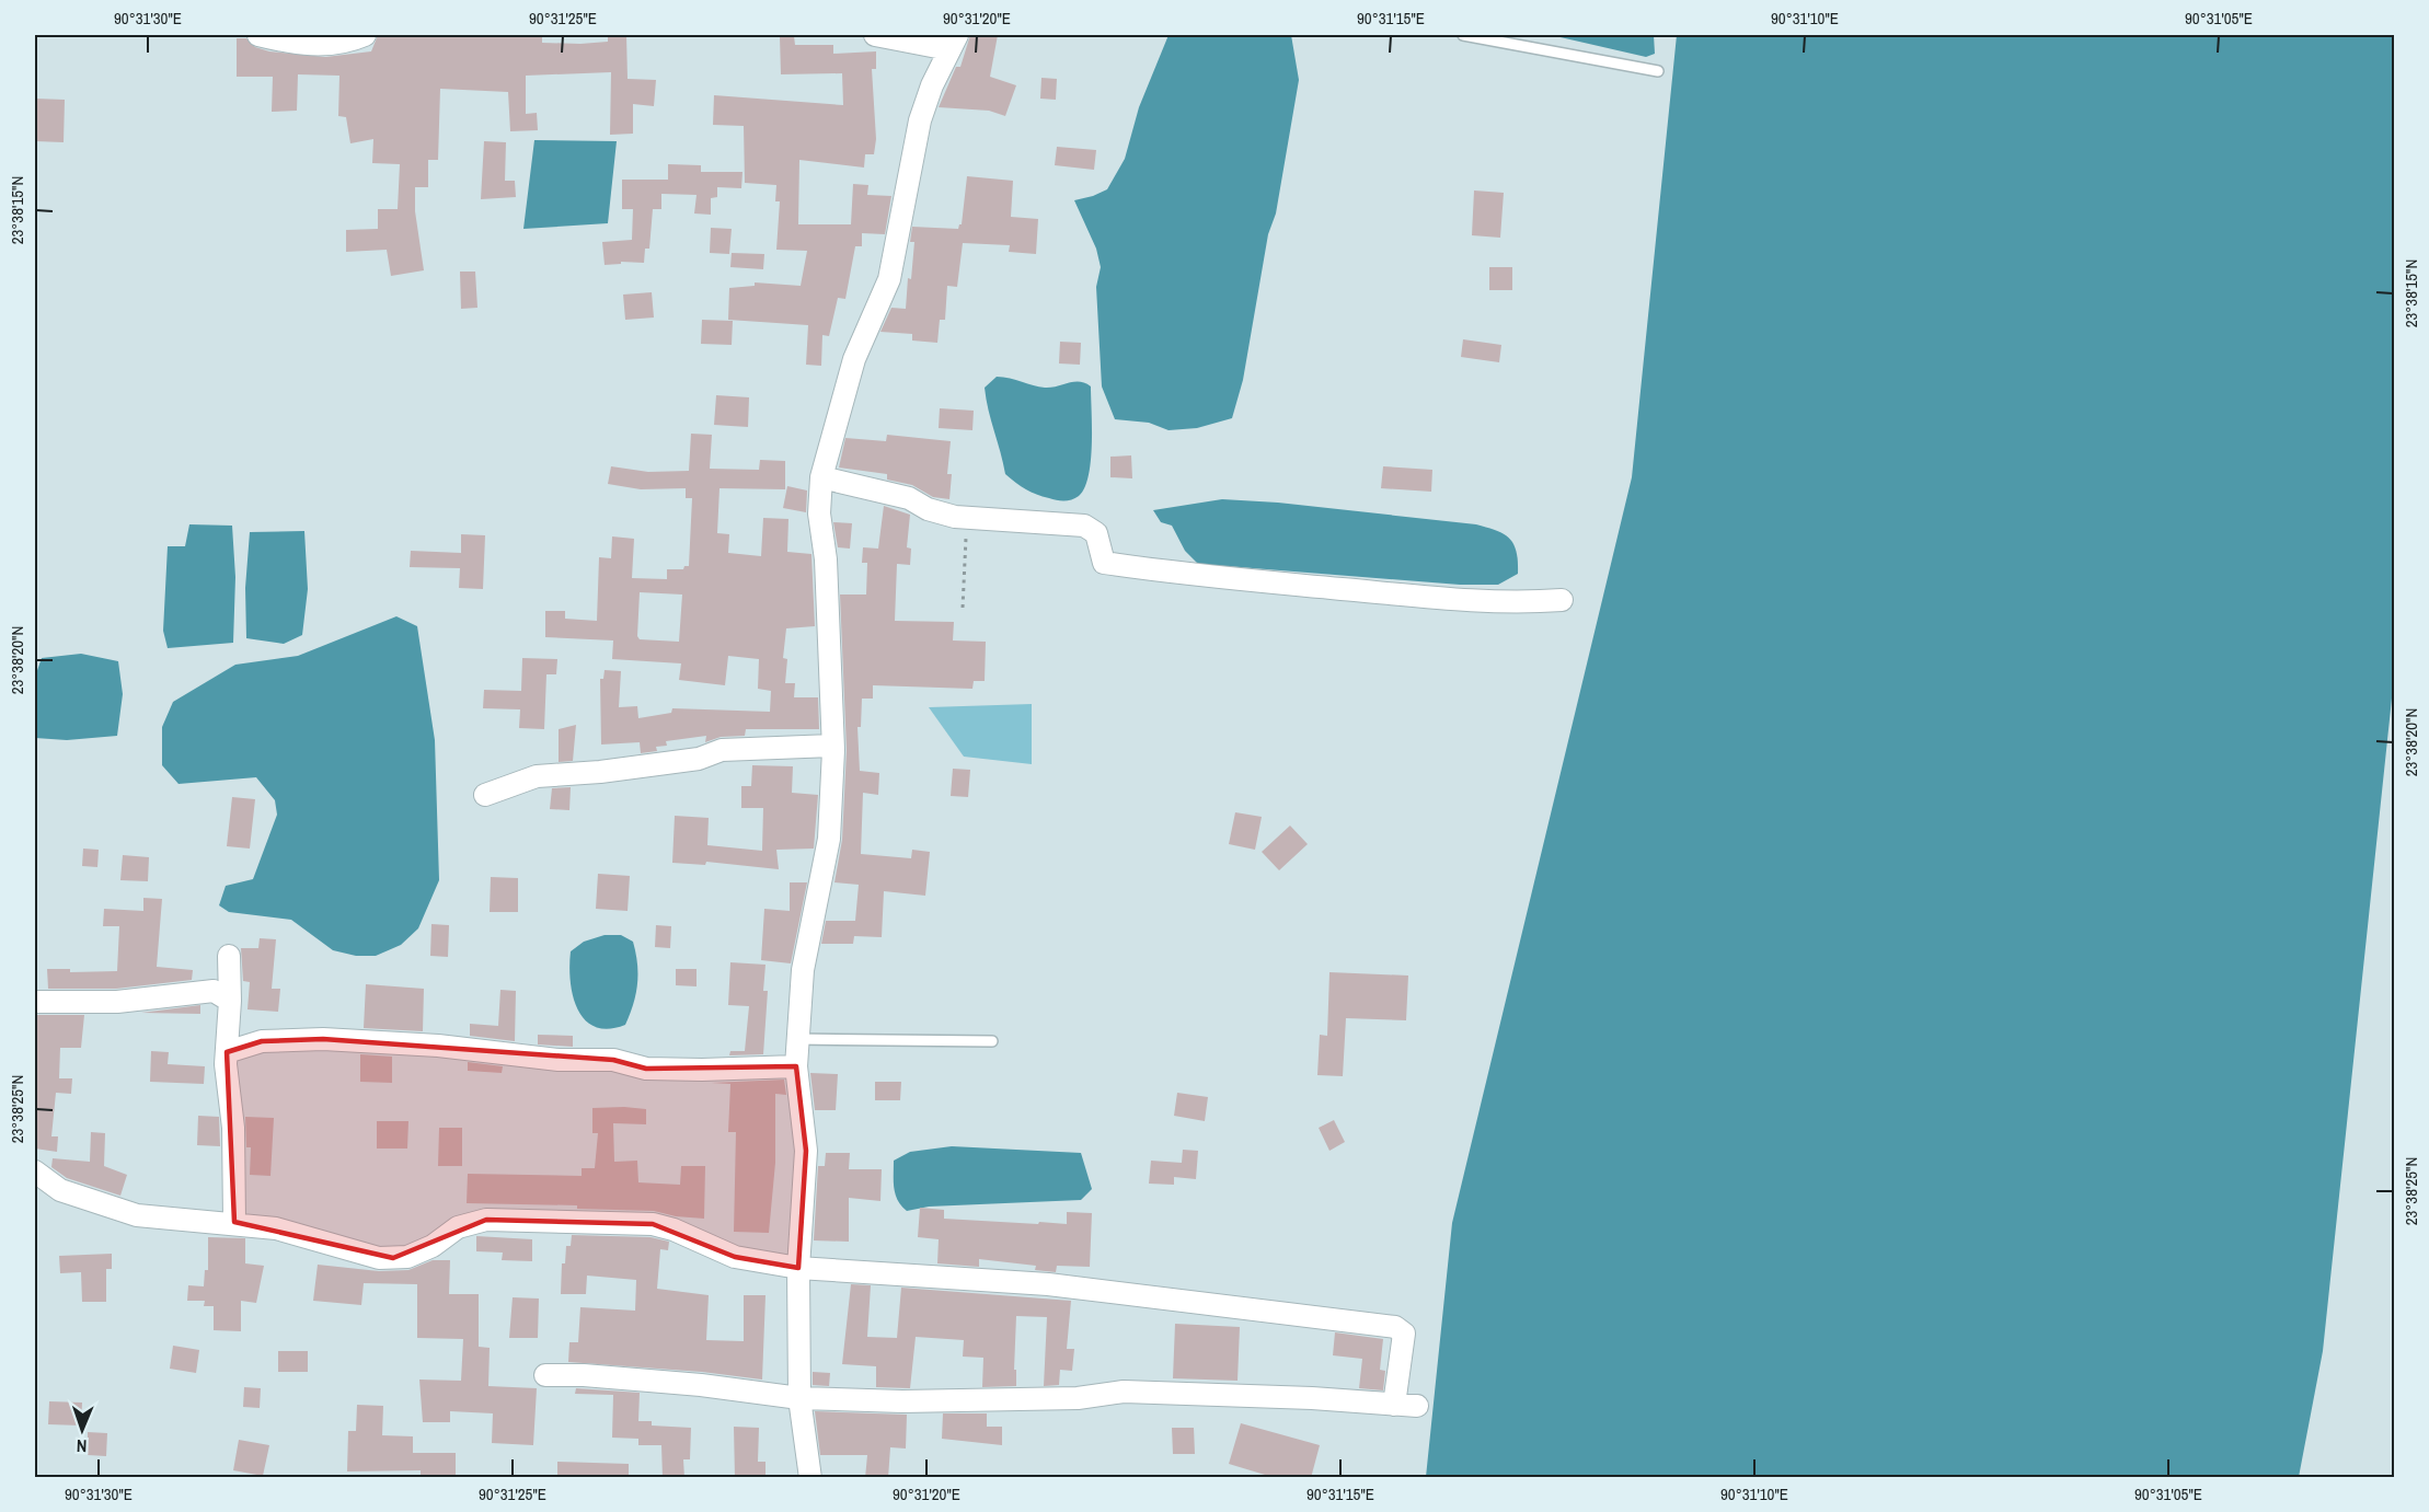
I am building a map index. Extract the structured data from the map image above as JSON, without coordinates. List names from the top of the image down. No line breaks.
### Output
{"north":"bottom","coordinates":["90°31'30\"E","90°31'25\"E","90°31'20\"E","90°31'15\"E","90°31'10\"E","90°31'05\"E","23°38'15\"N","23°38'20\"N","23°38'25\"N"]}
